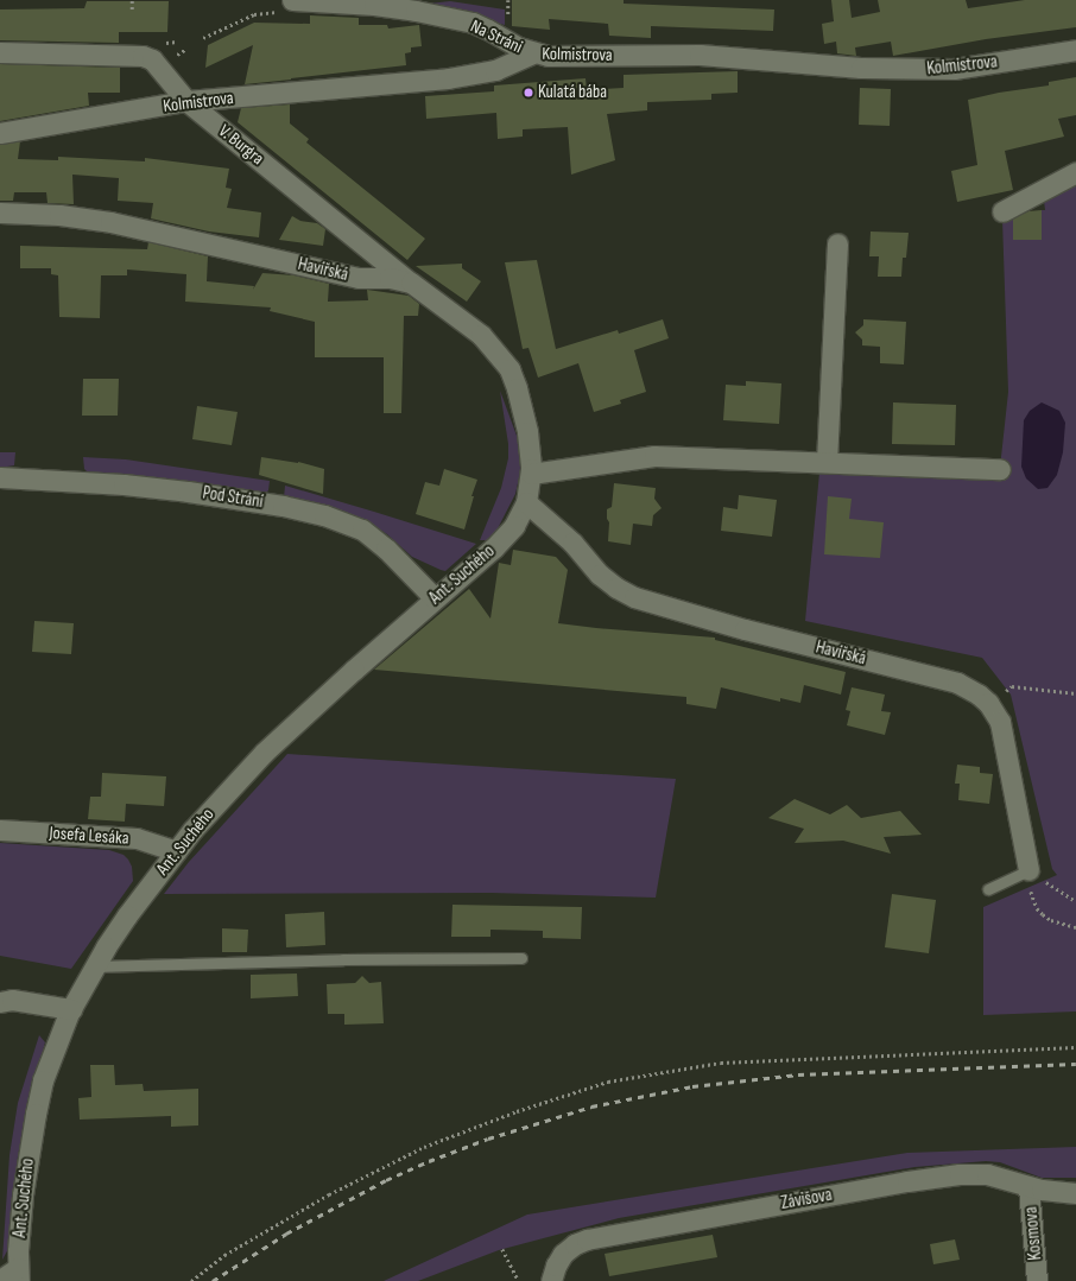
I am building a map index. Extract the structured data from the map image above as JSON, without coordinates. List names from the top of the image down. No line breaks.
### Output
{"streets":{"street":["Na Stráni","Kolmistrova","V. Burgra","Havířská","Pod Strání","Ant. Suchého","Josefa Lesáka","Závišova","Kosmova"]},"crossings":[["Na Stráni","Kolmistrova"],["Kolmistrova","V. Burgra"],["V. Burgra","Havířská"],["Havířská","Ant. Suchého"],["Pod Strání","Ant. Suchého"],["Ant. Suchého","Josefa Lesáka"],["Závišova","Kosmova"]],"places":["Kulatá bába"]}
